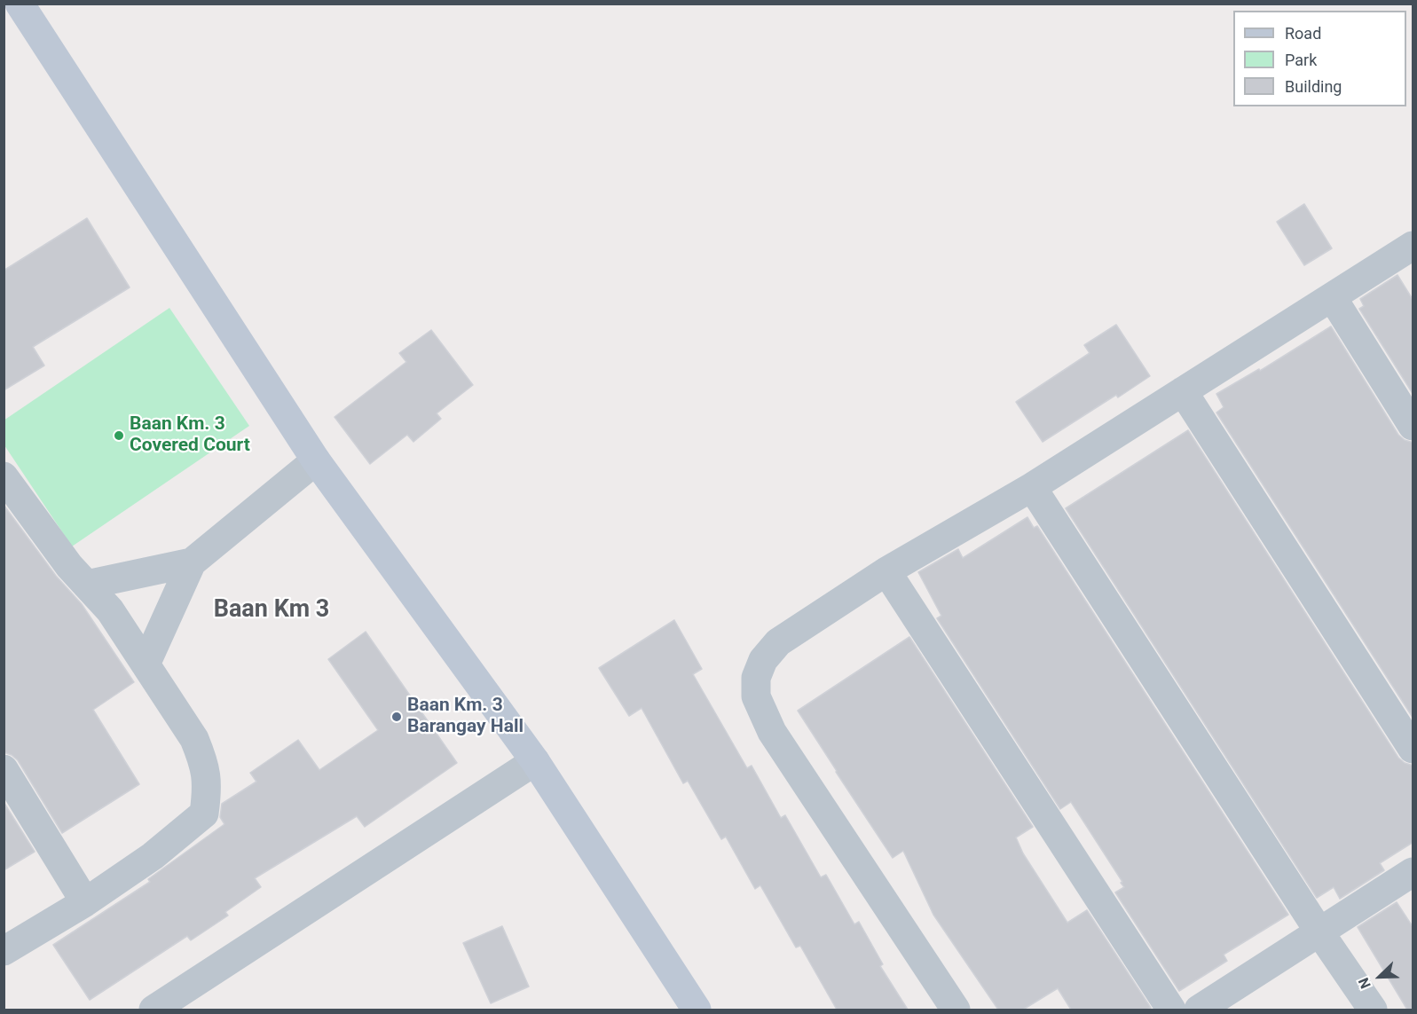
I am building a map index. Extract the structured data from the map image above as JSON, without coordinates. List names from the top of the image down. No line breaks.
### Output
{"districts":["Baan Km 3"],"places":["Baan Km. 3 Covered Court","Baan Km. 3 Barangay Hall"],"legend":["Road","Park","Building"],"north":"bottom left"}
